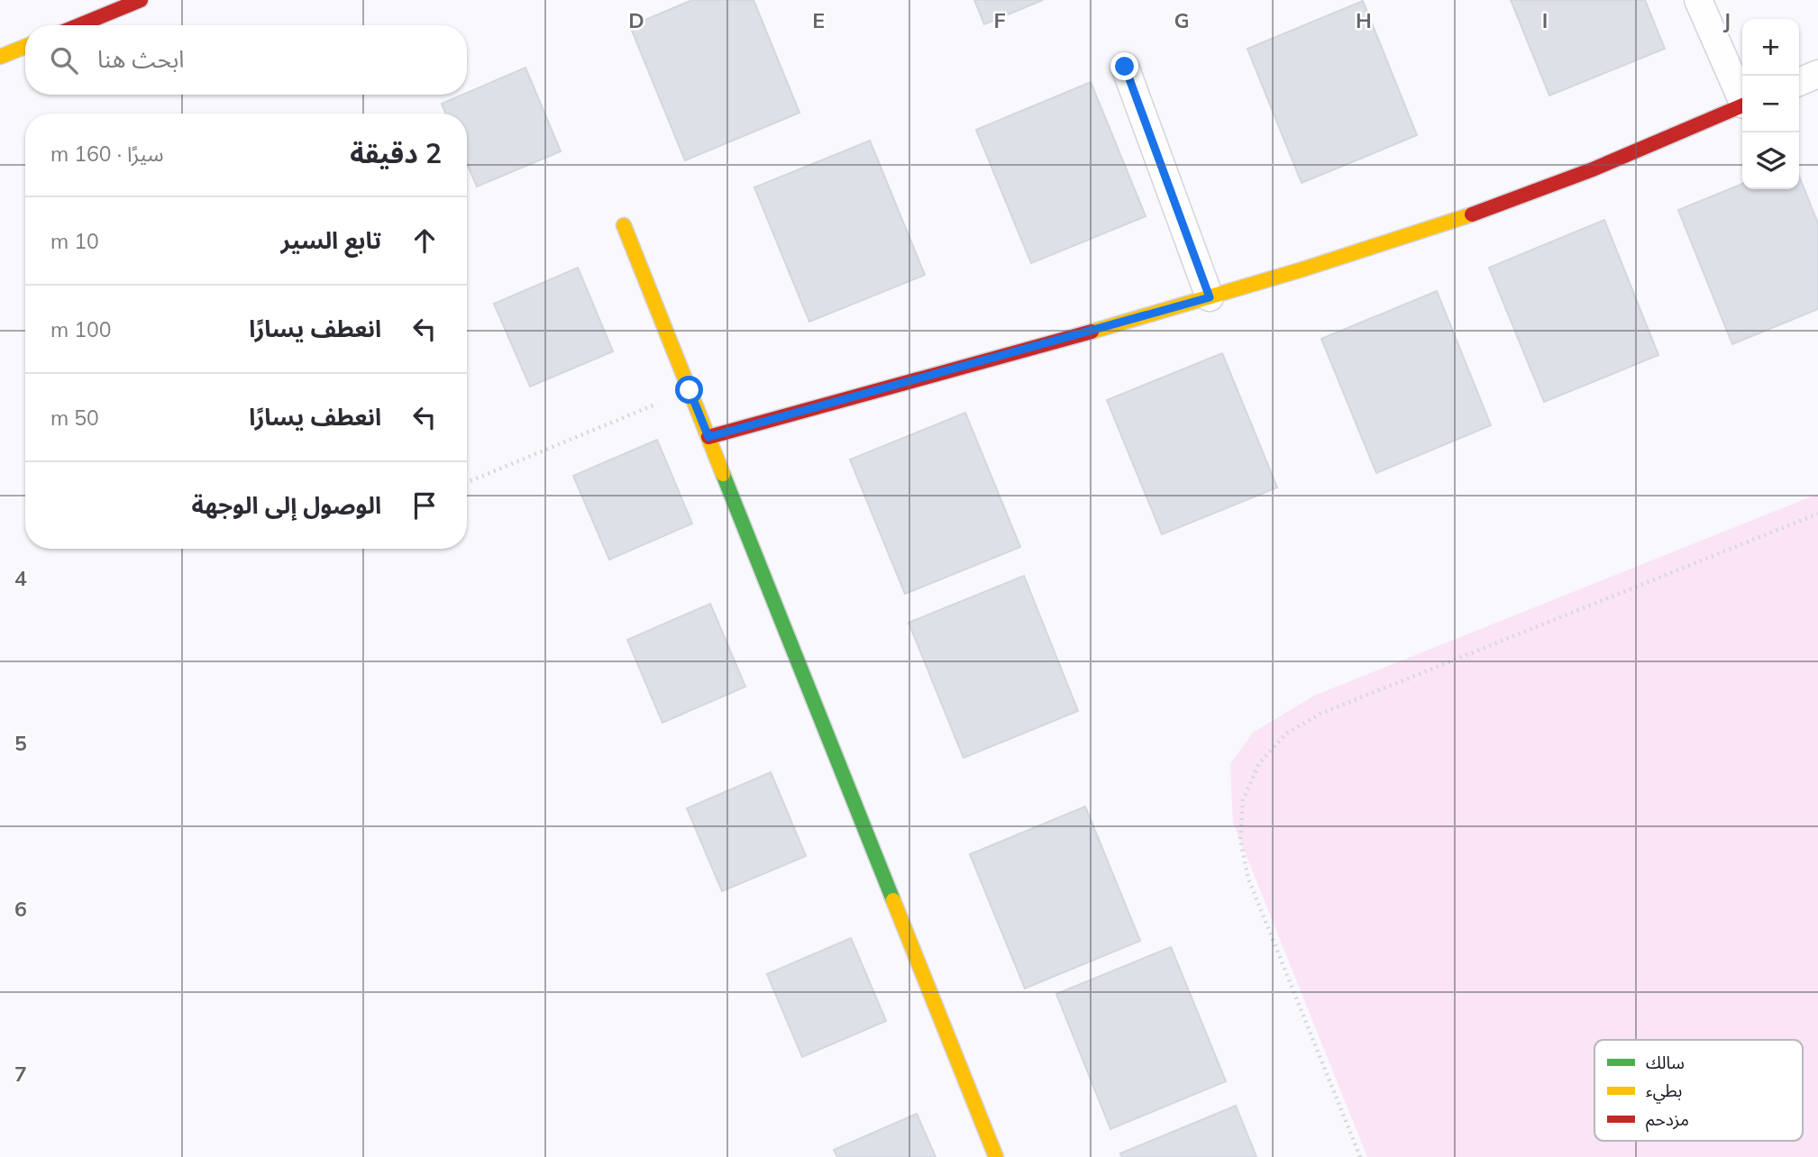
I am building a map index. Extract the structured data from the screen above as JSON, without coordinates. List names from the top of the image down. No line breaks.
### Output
{"legend":["سالك","بطيء","مزدحم"],"page":{"map_buttons":["+","−"],"search":"ابحث هنا","heading":["2 دقيقة","سيرًا · 160 m"],"list":[["تابع السير","10 m"],["انعطف يسارًا","100 m"],["انعطف يسارًا","50 m"],"الوصول إلى الوجهة"]},"grid":{"columns":["D","E","F","G","H","I","J"],"rows":["4","5","6","7"]}}
